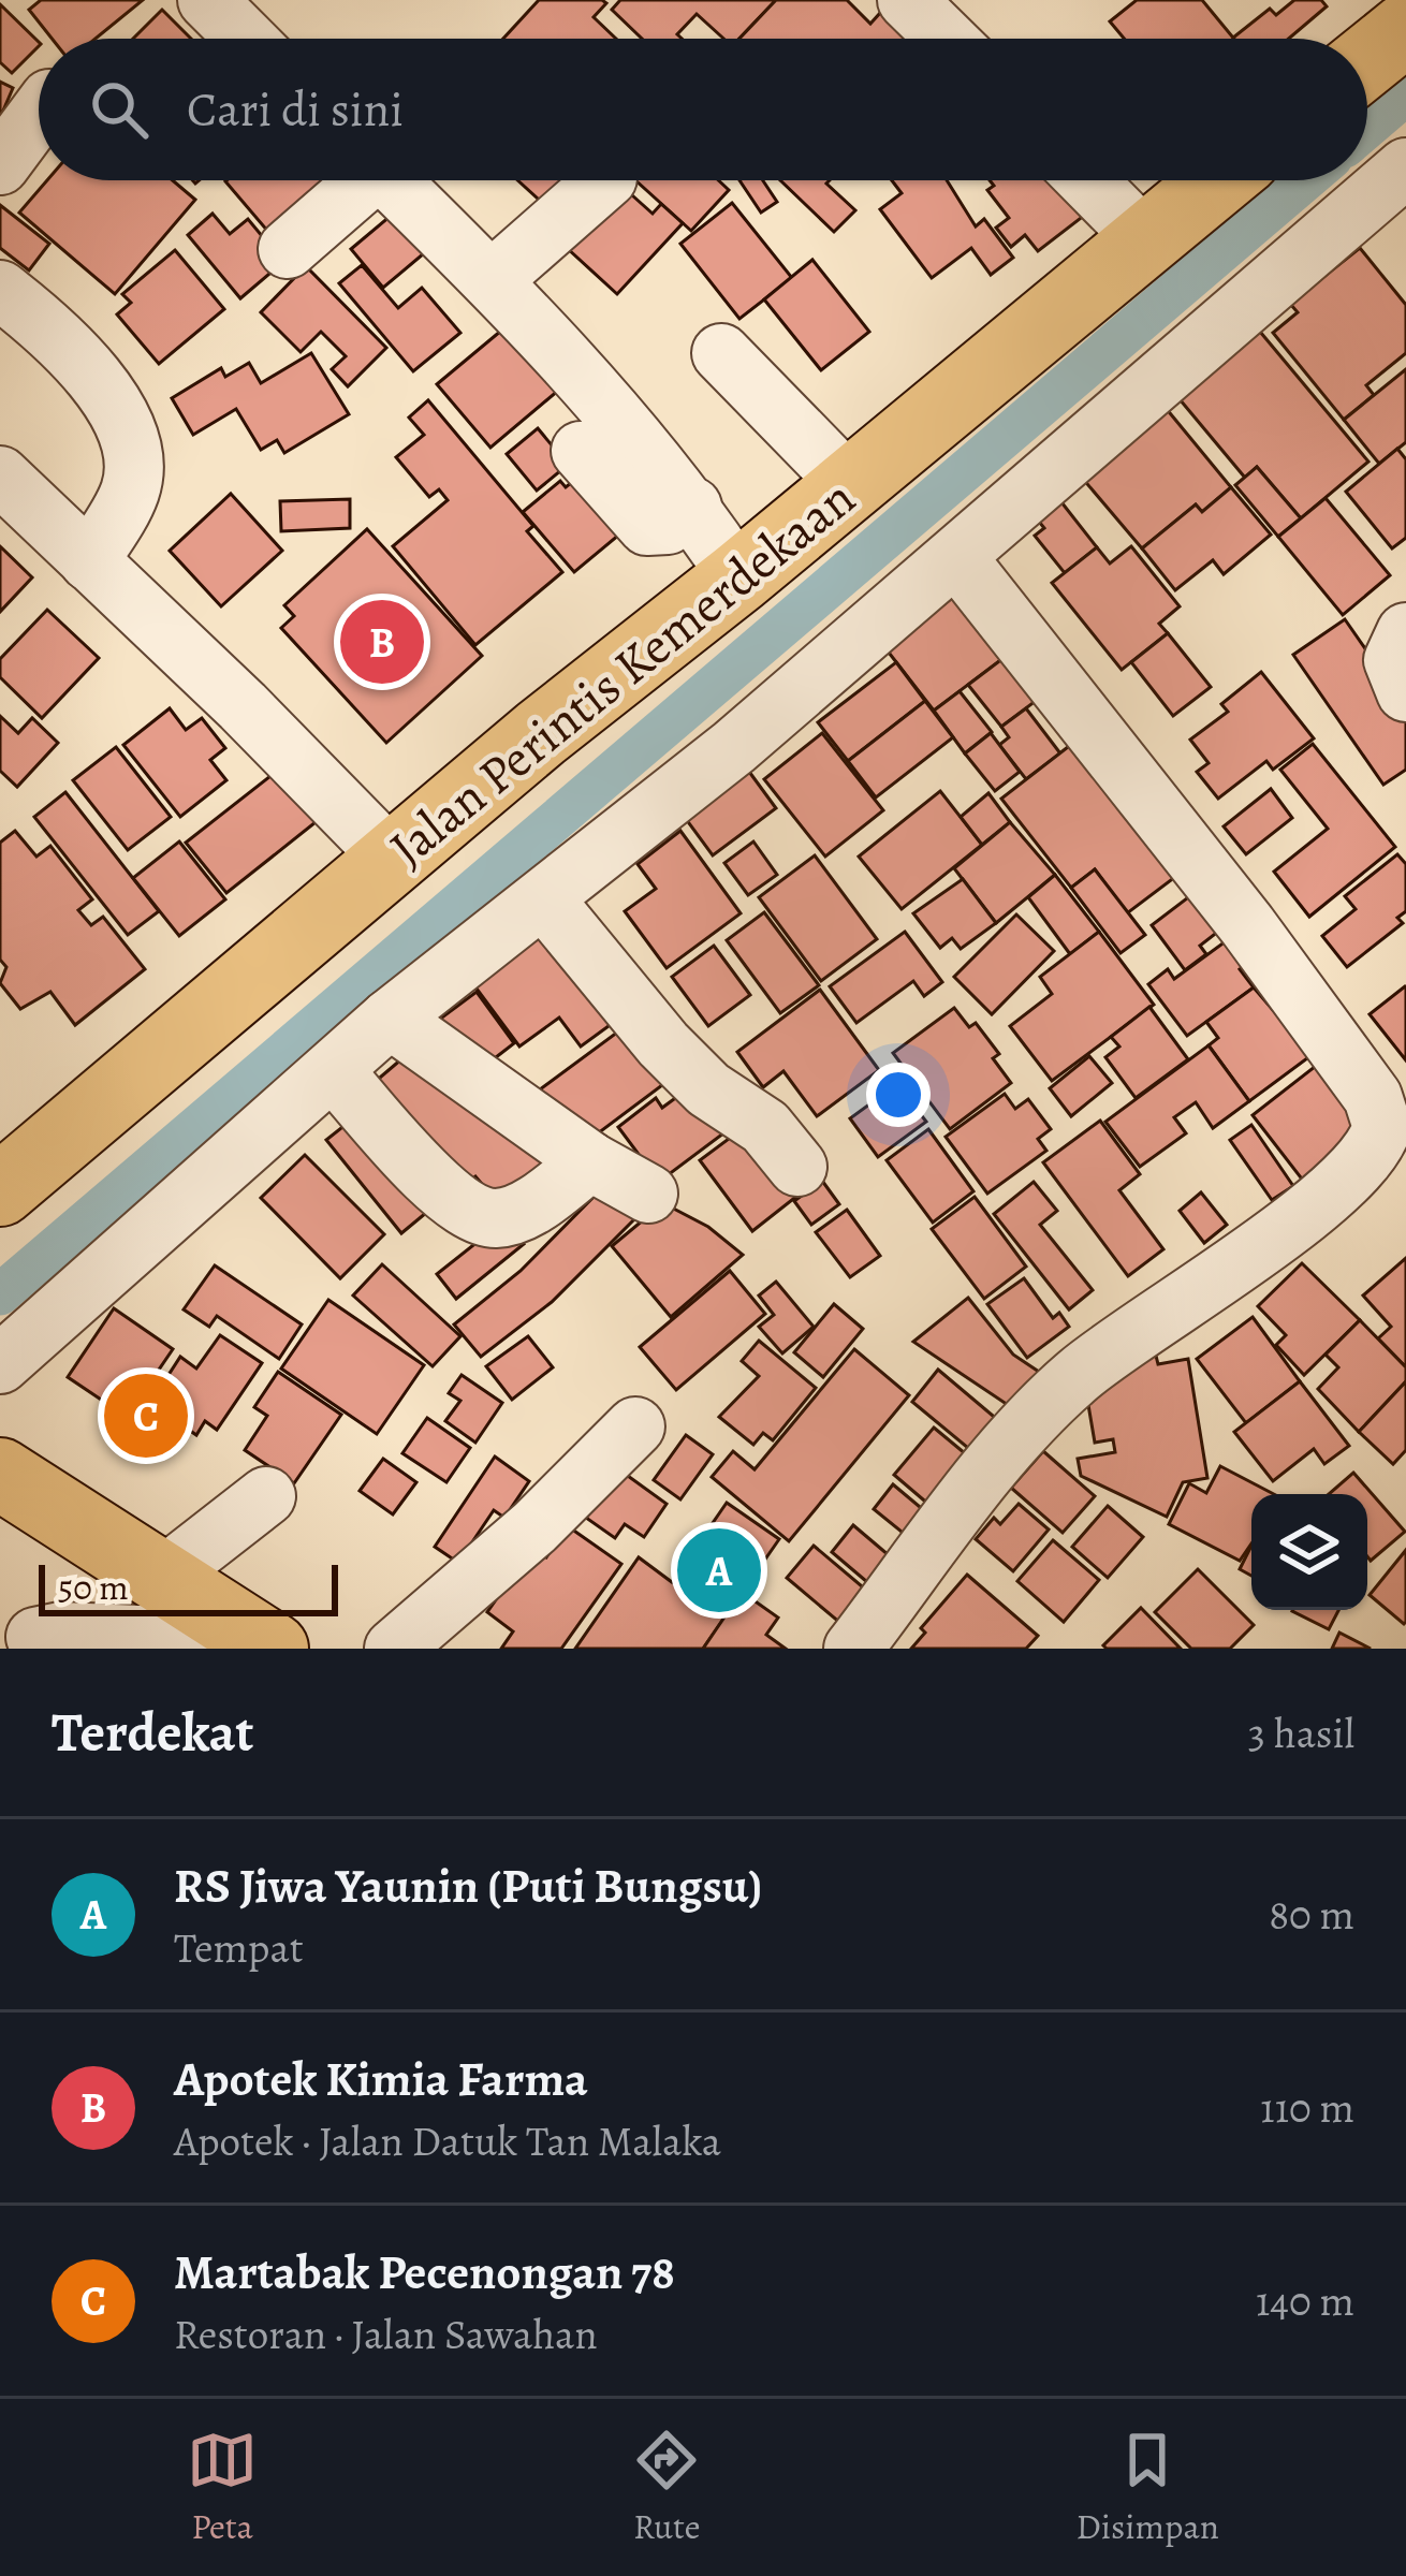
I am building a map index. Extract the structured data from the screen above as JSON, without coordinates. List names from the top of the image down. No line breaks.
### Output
{"streets":{"main road":["Jalan Perintis Kemerdekaan"]},"scale_bar":"50 m","page":{"search":"Cari di sini","pins":["B","C","A"],"scale":"50 m","heading":["Terdekat","3 hasil"],"list":[{"mark":"A","name":"RS Jiwa Yaunin (Puti Bungsu)","note":"Tempat","value":"80 m"},{"mark":"B","name":"Apotek Kimia Farma","note":"Apotek · Jalan Datuk Tan Malaka","value":"110 m"},{"mark":"C","name":"Martabak Pecenongan 78","note":"Restoran · Jalan Sawahan","value":"140 m"}],"nav":["Peta","Rute","Disimpan"]}}
